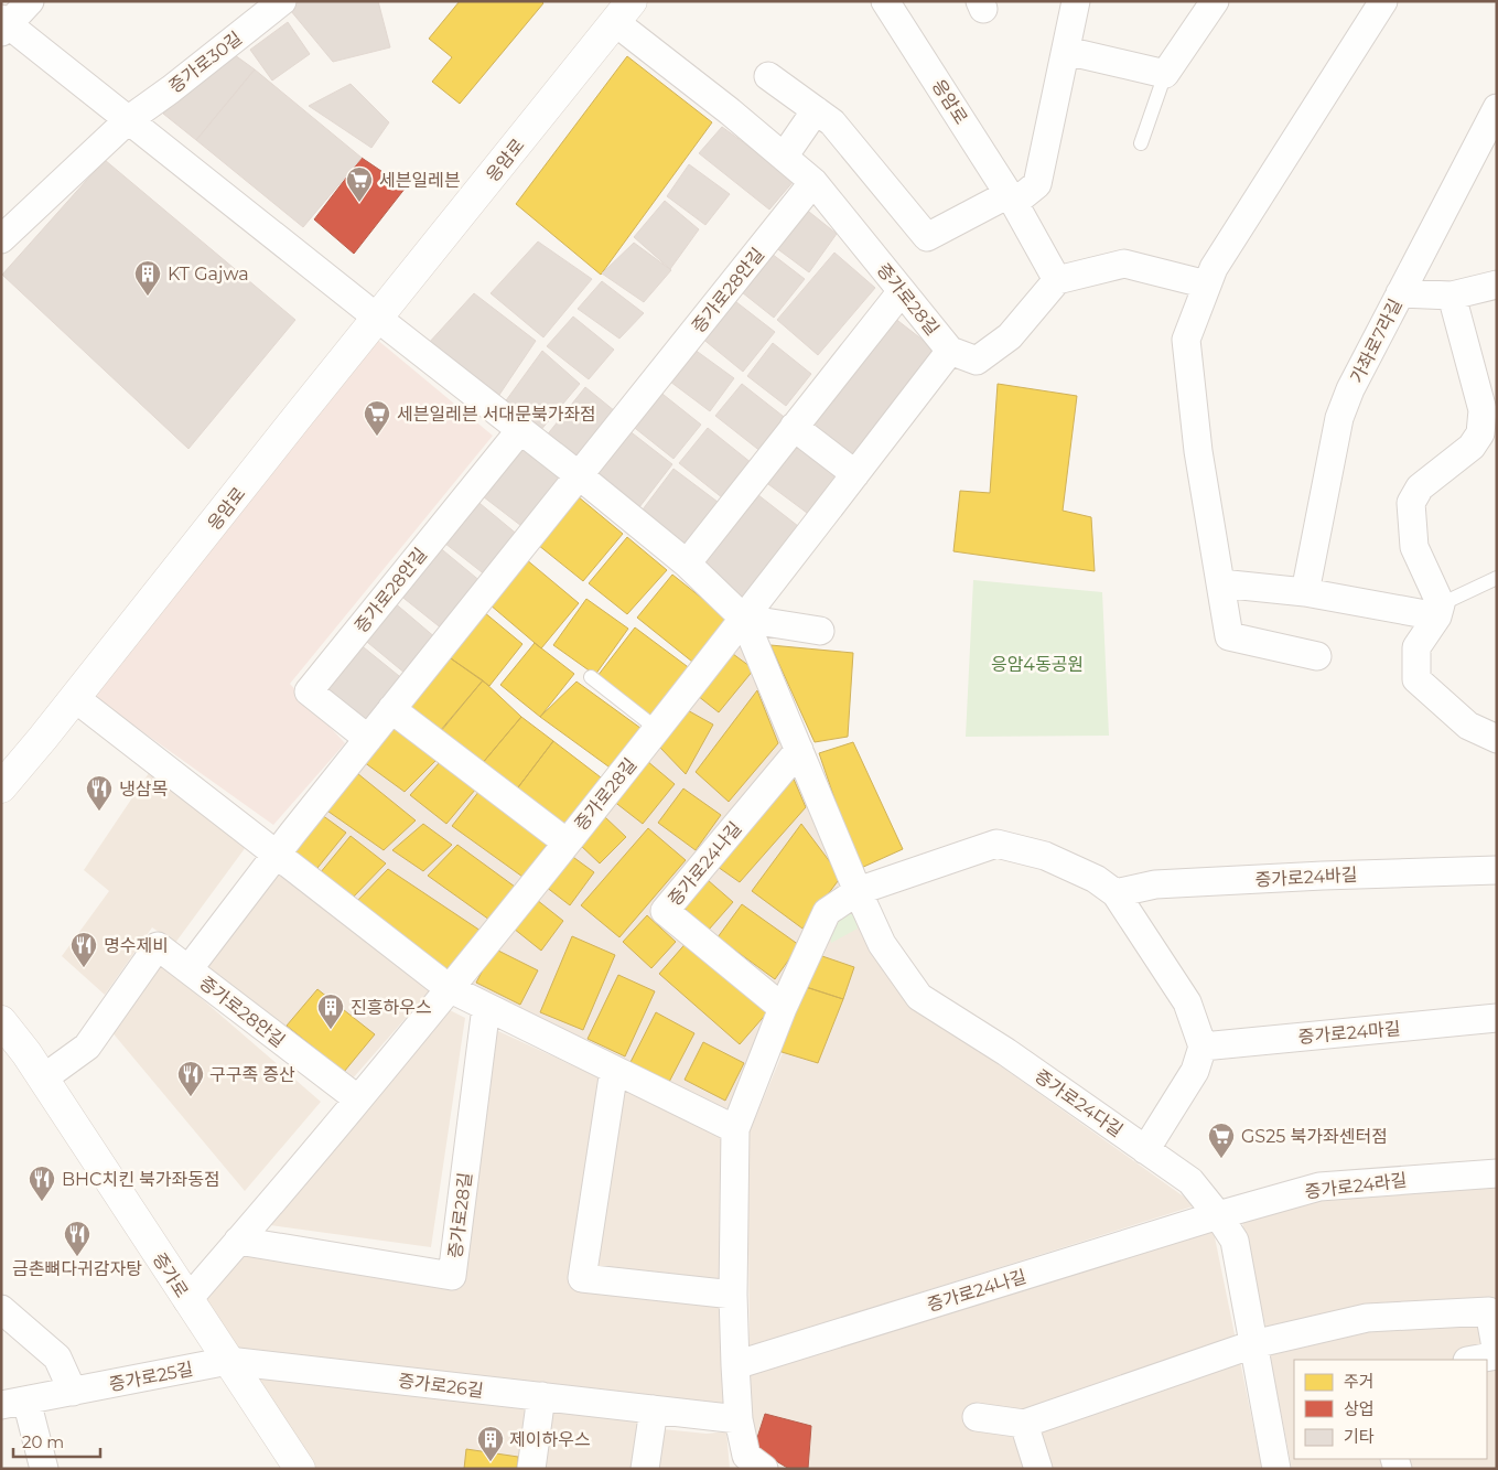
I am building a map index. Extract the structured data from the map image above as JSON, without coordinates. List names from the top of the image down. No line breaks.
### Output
{"streets":{"main road":["응암로","증가로"],"street":["증가로30길","증가로28안길","증가로28길","가좌로7라길","증가로24나길","증가로24바길","증가로24마길","증가로24다길","증가로24라길","증가로25길","증가로26길"]},"crossings":[["응암로","증가로28길"],["증가로28안길","증가로28길"],["증가로28길","증가로"],["증가로24나길","증가로24다길"],["증가로24나길","증가로24라길"],["증가로24다길","증가로24라길"],["증가로","증가로25길"],["증가로","증가로26길"],["증가로25길","증가로26길"]],"parks":["응암4동공원"],"places":{"supermarket":["세븐일레븐","세븐일레븐 서대문북가좌점","GS25 북가좌센터점"],"building":["KT Gajwa","진흥하우스","제이하우스"],"restaurant":["냉삼목","명수제비","구구족 증산","BHC치킨 북가좌동점","금촌뼈다귀감자탕"]},"legend":["주거","상업","기타"],"scale_bar":"20 m"}
